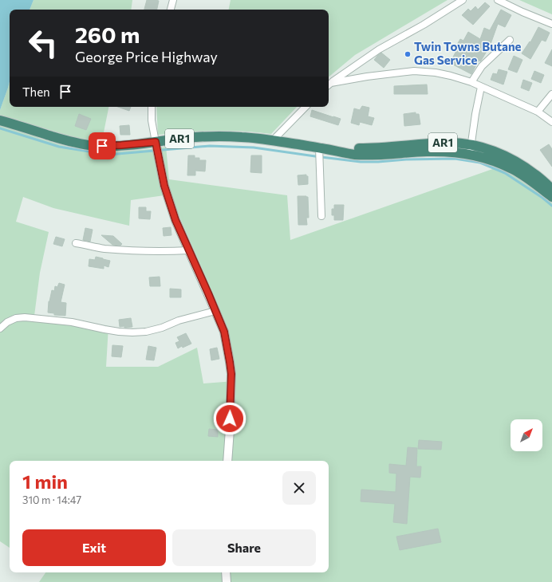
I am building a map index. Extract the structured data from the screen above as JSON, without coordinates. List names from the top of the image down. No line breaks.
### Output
{"streets":{"highway":["AR1"]},"places":["Twin Towns Butane Gas Service"],"north":"top right","page":{"turn":["260 m","George Price Highway"],"then":"Then","heading":["1 min","310 m · 14:47"],"buttons":["Exit","Share"]}}
